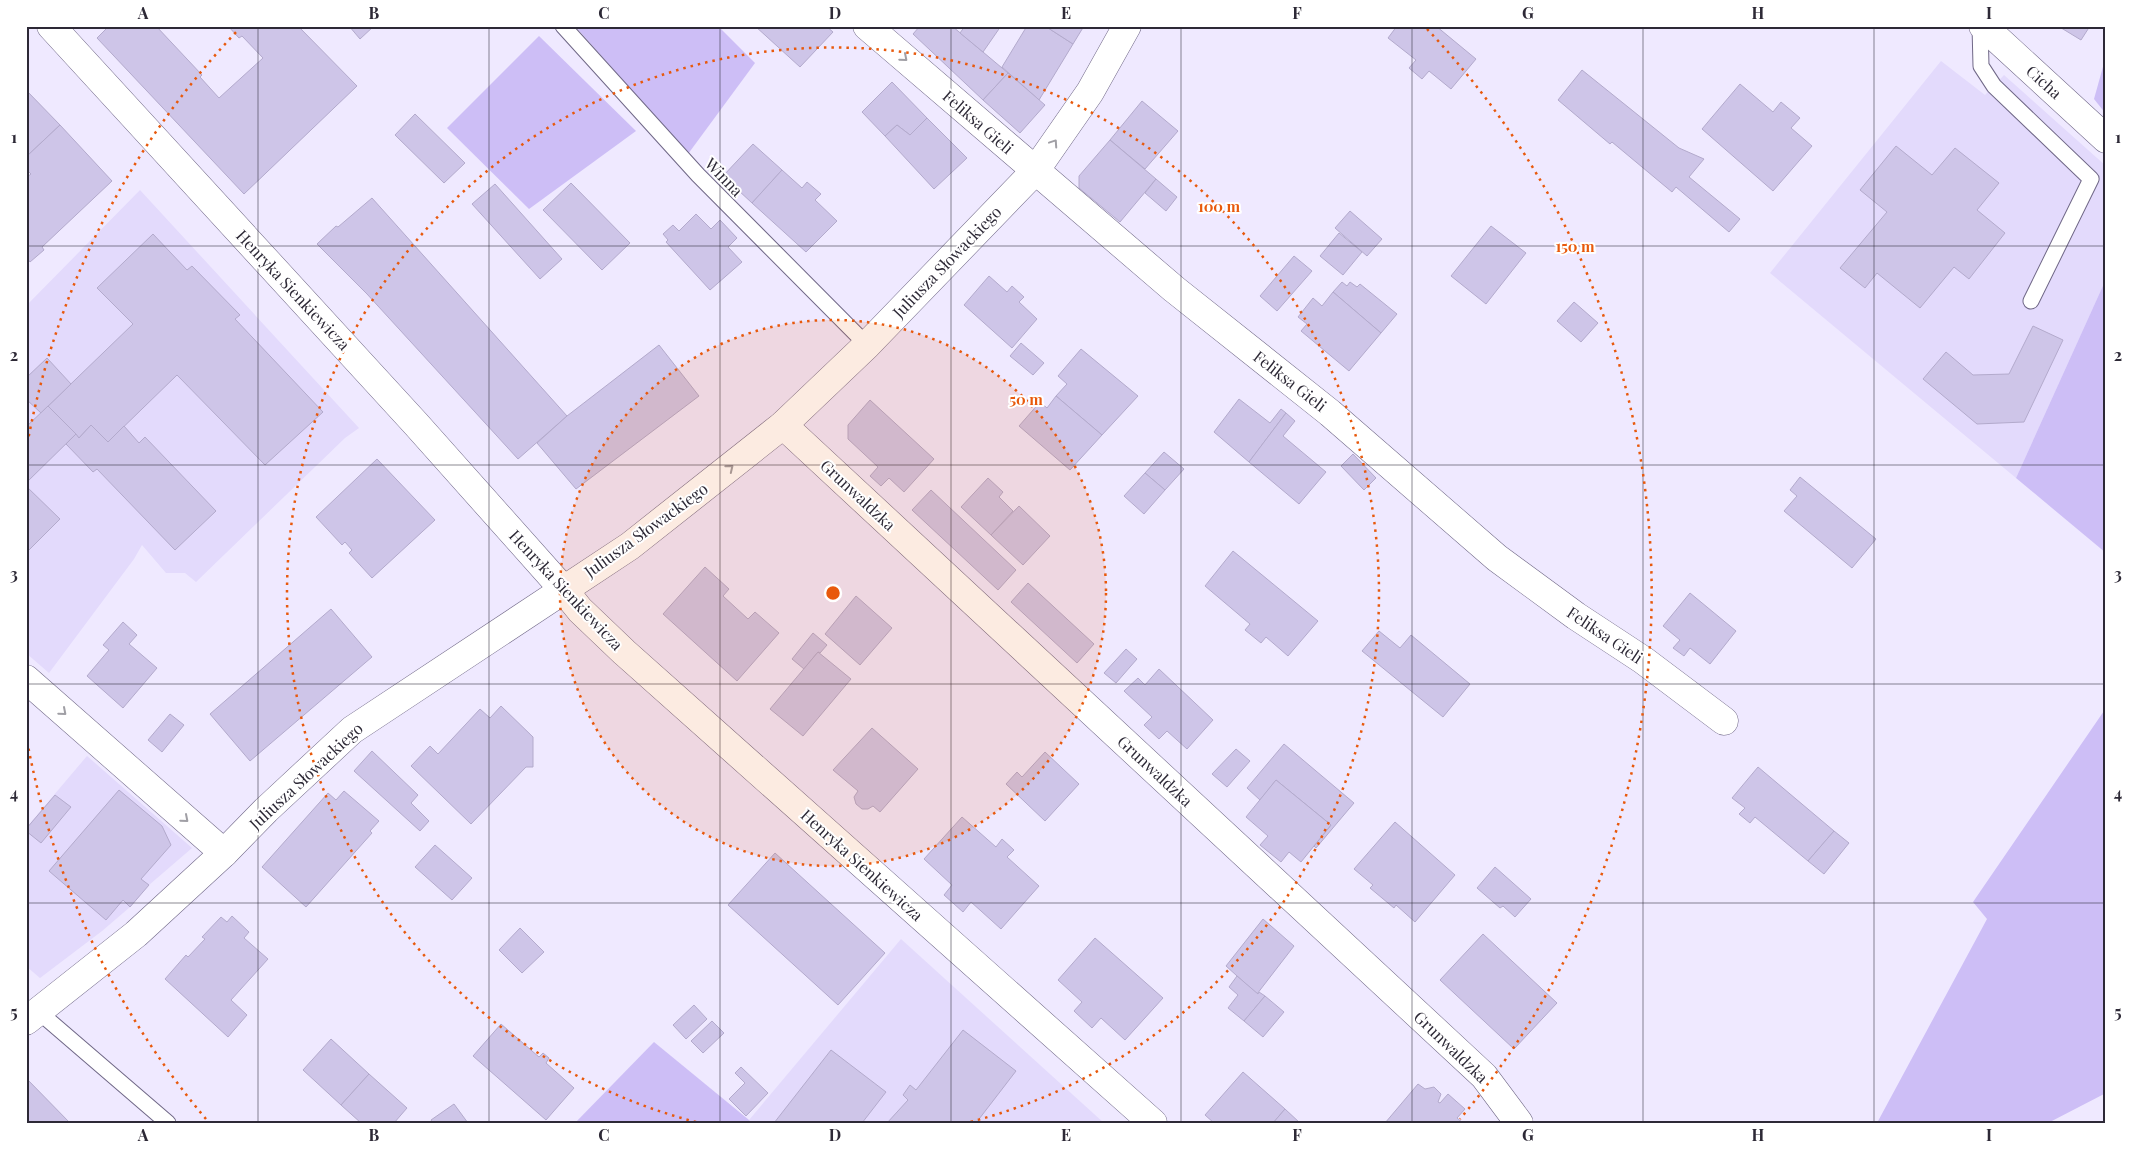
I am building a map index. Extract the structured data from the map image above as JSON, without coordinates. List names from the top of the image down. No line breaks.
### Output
{"streets":{"street":["Cicha","Feliksa Gieli","Juliusza Słowackiego","Henryka Sienkiewicza","Grunwaldzka"],"lane":["Winna"]},"crossings":[["Feliksa Gieli","Juliusza Słowackiego"],["Winna","Juliusza Słowackiego"],["Juliusza Słowackiego","Henryka Sienkiewicza"],["Juliusza Słowackiego","Grunwaldzka"]],"grid":{"columns":["A","B","C","D","E","F","G","H","I"],"rows":["1","2","3","4","5"]},"rings":["100 m","150 m","50 m"]}
